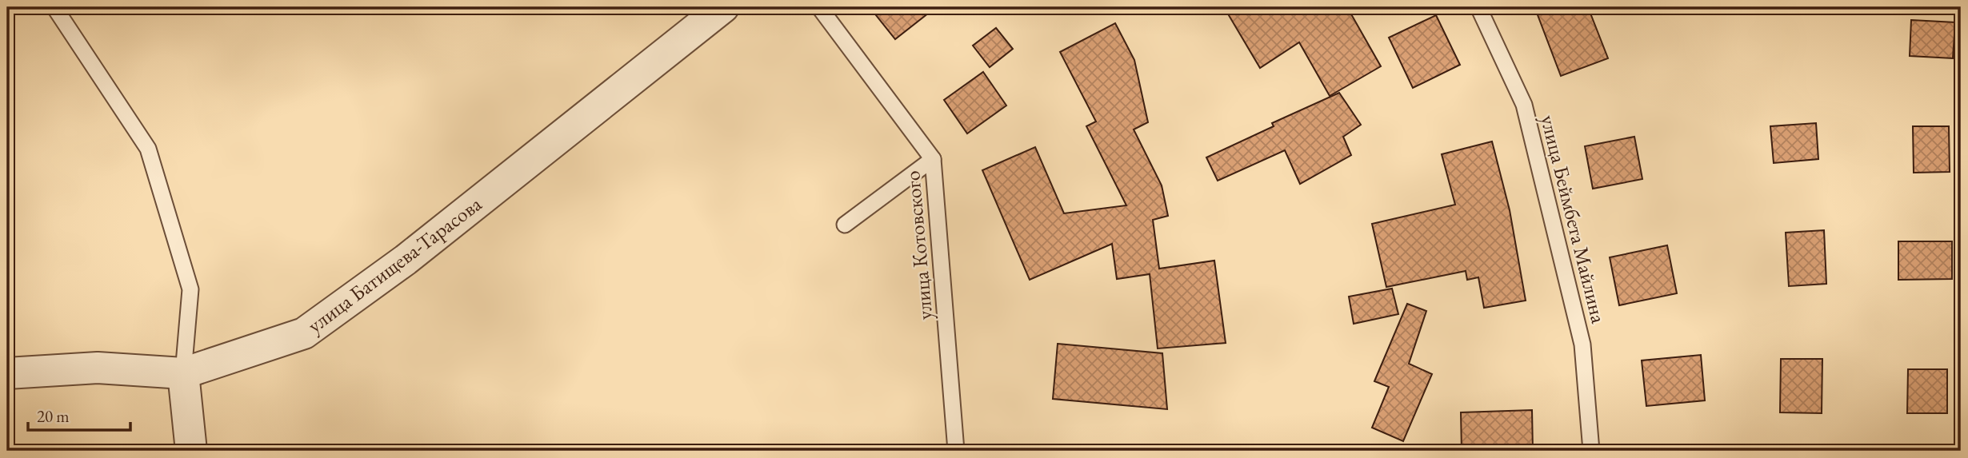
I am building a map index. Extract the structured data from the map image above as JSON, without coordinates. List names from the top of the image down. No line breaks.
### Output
{"streets":{"street":["улица Батищева-Тарасова"],"lane":["улица Беймбета Майлина","улица Котовского"]},"scale_bar":"20 m"}
